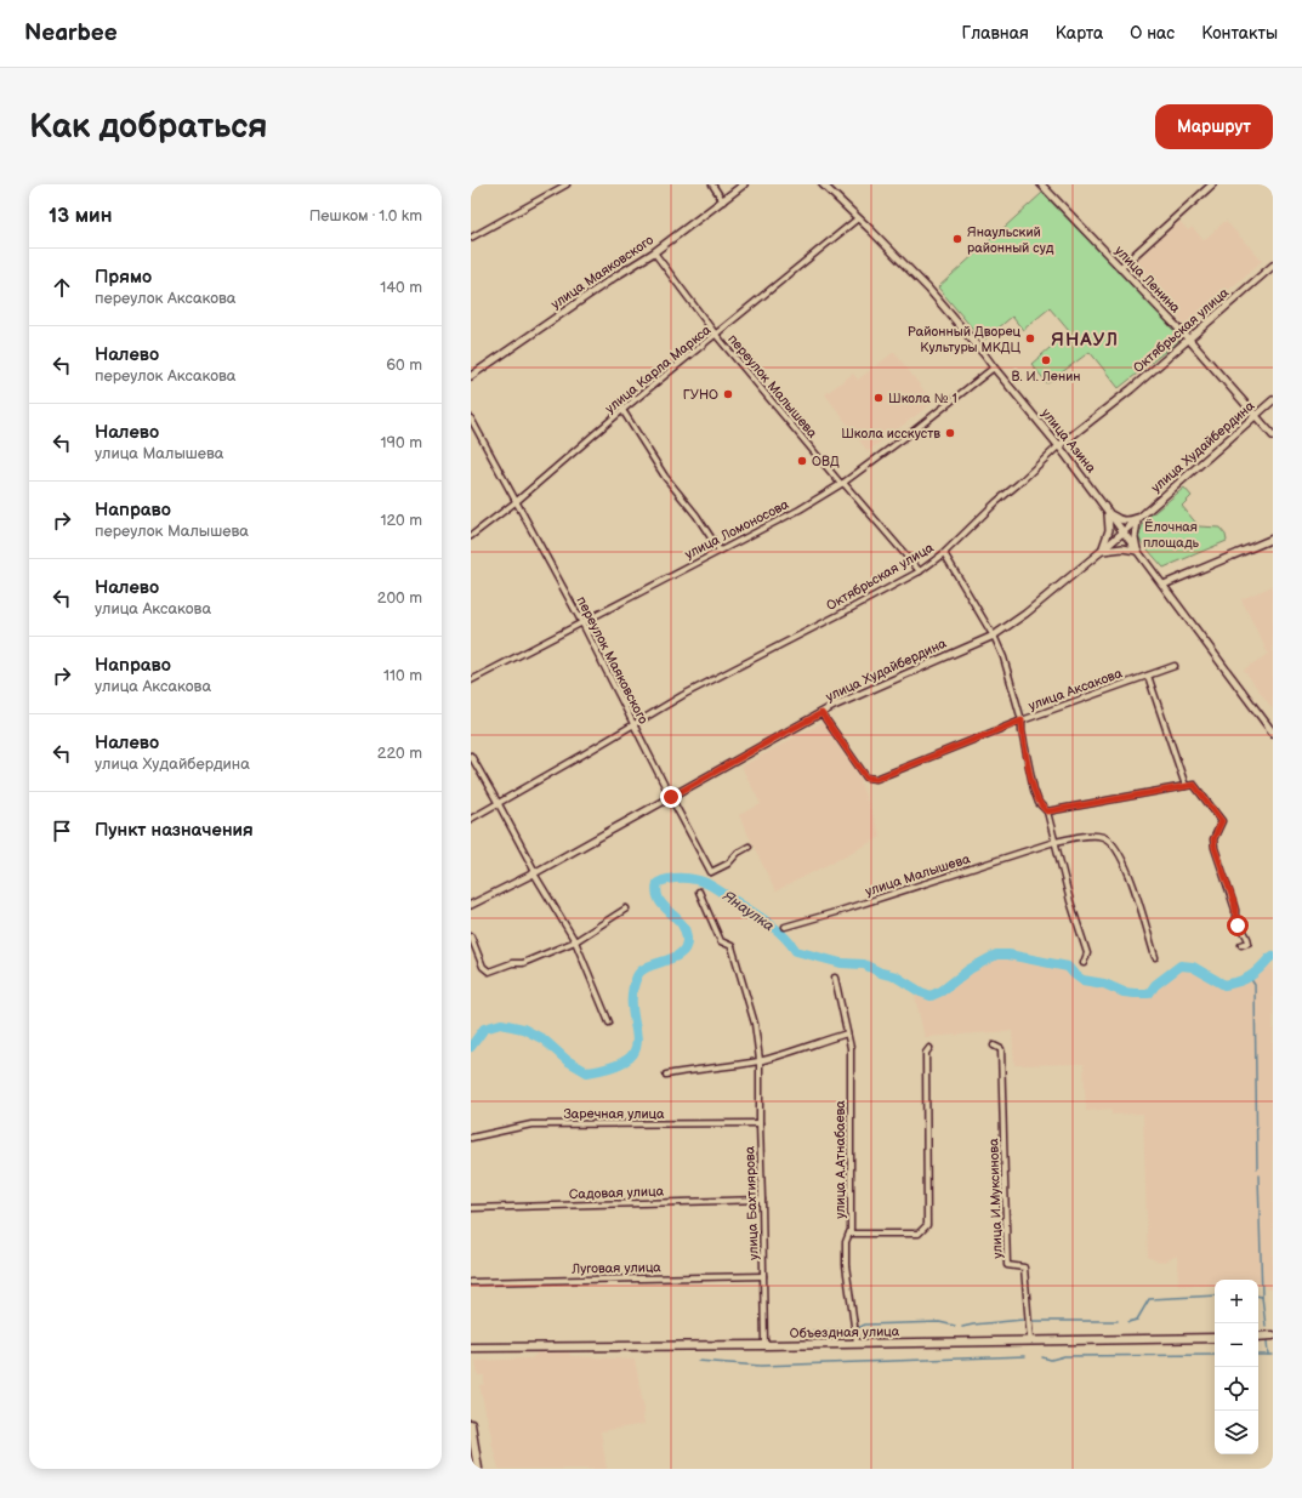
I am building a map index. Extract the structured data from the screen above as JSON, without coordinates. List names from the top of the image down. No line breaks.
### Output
{"streets":{"main road":["Объездная улица"],"street":["улица Маяковского","улица Ленина","Октябрьская улица","улица Карла Маркса","переулок Малышева","улица Азина","улица Худайбердина","улица Ломоносова","переулок Маяковского","улица Аксакова","улица Малышева","Заречная улица","улица А.Атнабаева","Садовая улица","улица И.Муксинова","улица Бахтиярова","Луговая улица"]},"crossings":[["улица Маяковского","переулок Малышева"],["улица Ленина","Октябрьская улица"],["улица Ленина","улица Худайбердина"],["Октябрьская улица","переулок Малышева"],["Октябрьская улица","улица Азина"],["Октябрьская улица","переулок Маяковского"],["улица Карла Маркса","переулок Малышева"],["улица Карла Маркса","улица Азина"],["улица Карла Маркса","переулок Маяковского"],["переулок Малышева","улица Ломоносова"],["улица Азина","улица Худайбердина"],["улица Азина","улица Ломоносова"],["улица Худайбердина","переулок Маяковского"],["улица Худайбердина","улица Аксакова"],["улица Ломоносова","переулок Маяковского"],["Заречная улица","улица Бахтиярова"],["улица А.Атнабаева","Объездная улица"],["Садовая улица","улица Бахтиярова"],["улица И.Муксинова","Объездная улица"],["улица Бахтиярова","Луговая улица"],["улица Бахтиярова","Объездная улица"]],"districts":["ЯНАУЛ"],"water":["Янаулка"],"parks":["Ёлочная площадь"],"places":["Янаульский районный суд","Районный Дворец Культуры МКДЦ","В. И. Ленин","ГУНО","Школа № 1","Школа исскуств","ОВД"],"page":{"header":"Nearbee","nav":["Главная","Карта","О нас","Контакты"],"buttons":"Маршрут","title":"Как добраться","heading":["13 мин","Пешком · 1.0 km"],"list":[["Прямо","переулок Аксакова","140 m"],["Налево","переулок Аксакова","60 m"],["Налево","улица Малышева","190 m"],["Направо","переулок Малышева","120 m"],["Налево","улица Аксакова","200 m"],["Направо","улица Аксакова","110 m"],["Налево","улица Худайбердина","220 m"],"Пункт назначения"],"map_buttons":["+","−"]}}
